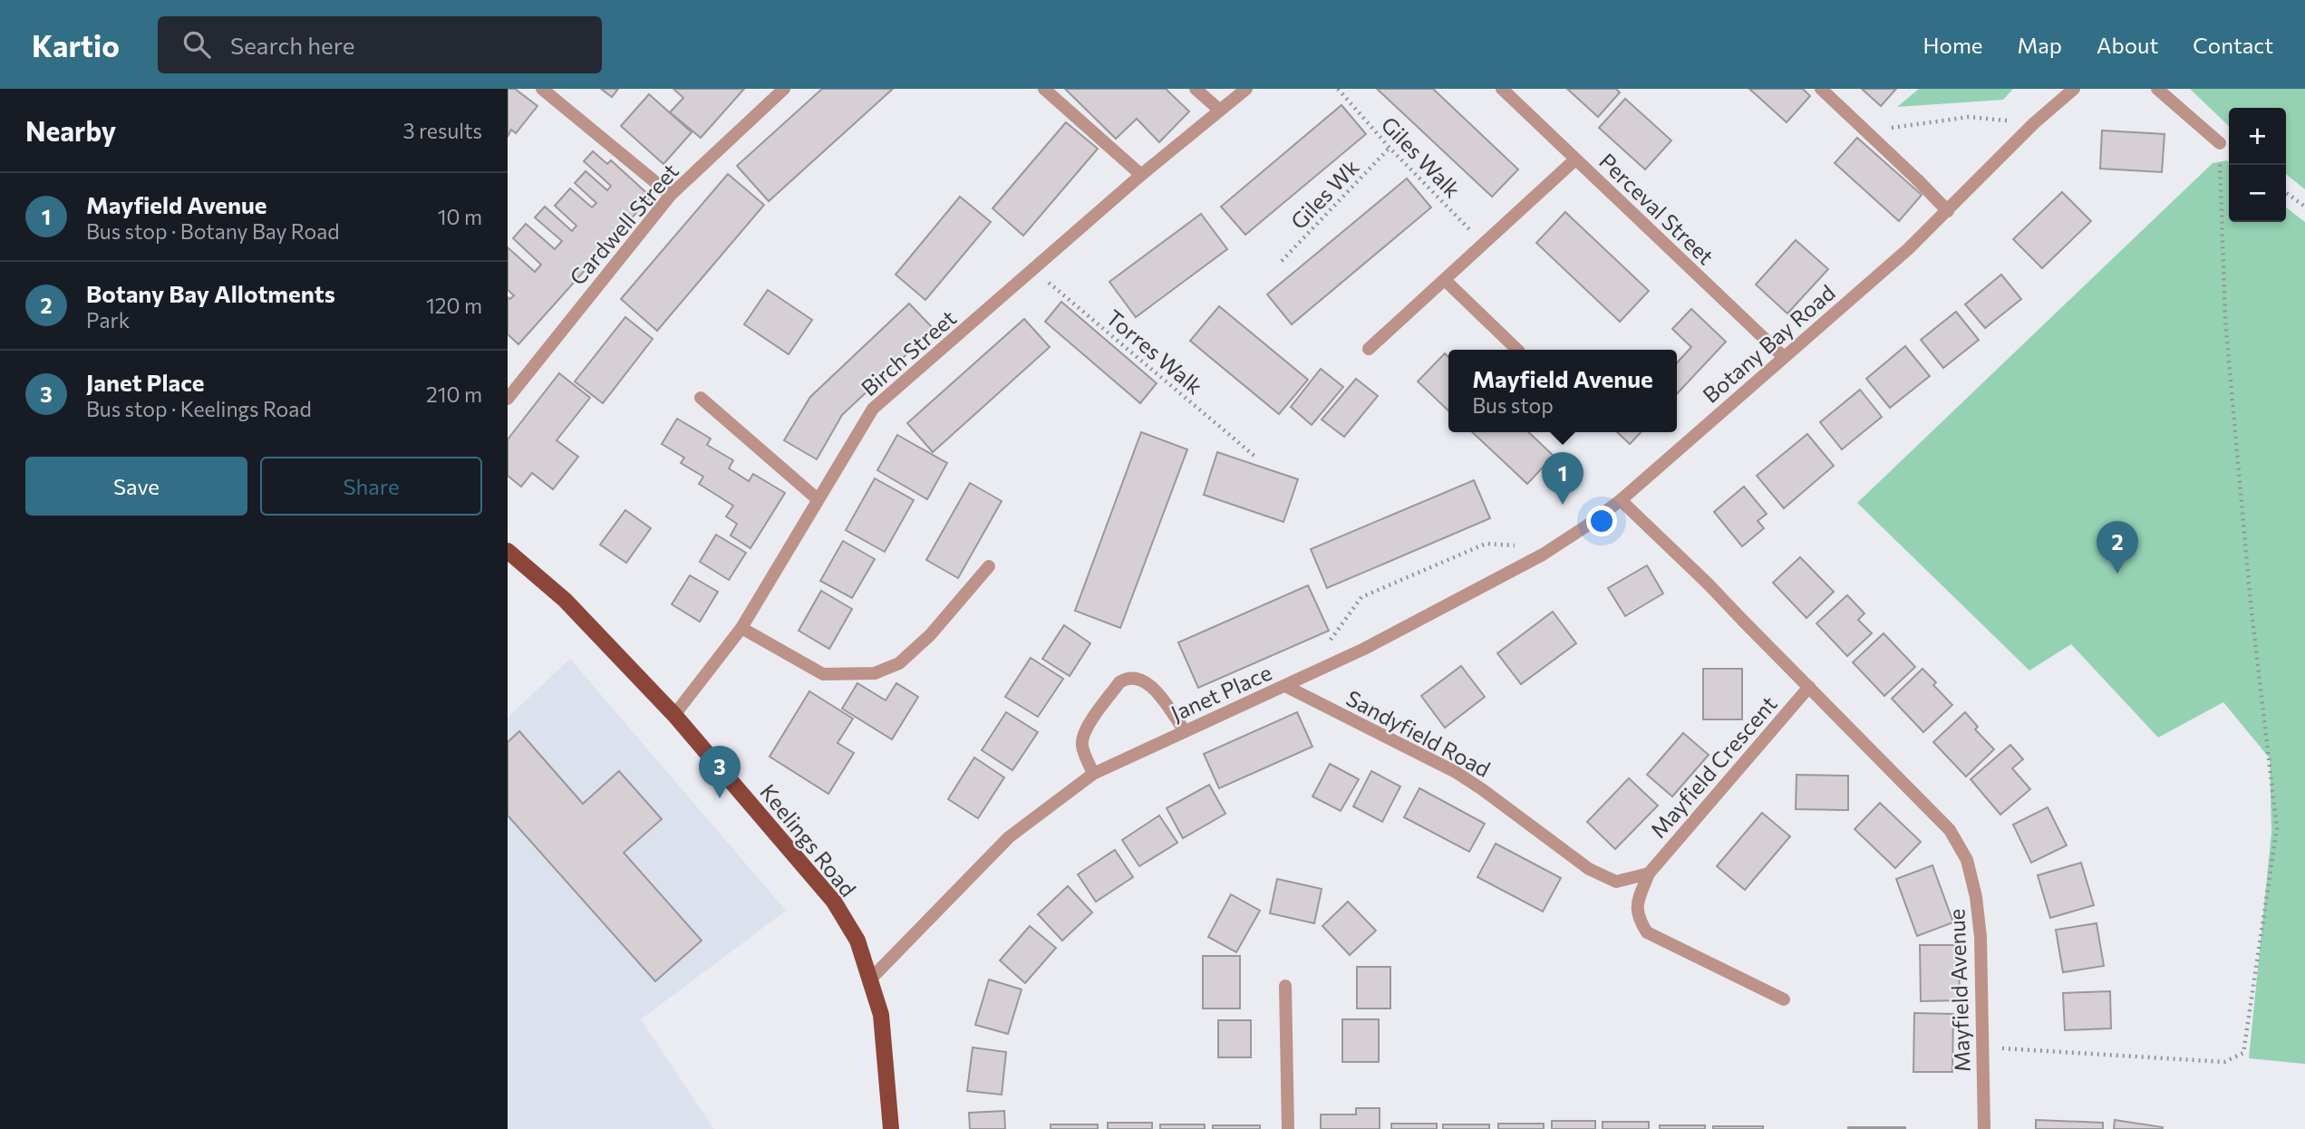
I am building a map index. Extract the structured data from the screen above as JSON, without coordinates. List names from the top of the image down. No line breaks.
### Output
{"streets":{"main road":["Keelings Road"],"street":["Perceval Street","Cardwell Street","Botany Bay Road","Birch Street","Janet Place","Sandyfield Road","Mayfield Crescent","Mayfield Avenue"],"path":["Giles Walk","Giles Wk","Torres Walk"]},"crossings":[["Giles Walk","Giles Wk"],["Perceval Street","Botany Bay Road"],["Botany Bay Road","Janet Place"],["Botany Bay Road","Mayfield Avenue"],["Torres Walk","Birch Street"],["Birch Street","Keelings Road"],["Janet Place","Sandyfield Road"],["Janet Place","Keelings Road"],["Sandyfield Road","Mayfield Crescent"],["Mayfield Crescent","Mayfield Avenue"]],"page":{"header":"Kartio","search":"Search here","nav":["Home","Map","About","Contact"],"heading":["Nearby","3 results"],"map_buttons":["+","−"],"list":[{"mark":"1","name":"Mayfield Avenue","note":"Bus stop · Botany Bay Road","value":"10 m"},{"mark":"2","name":"Botany Bay Allotments","note":"Park","value":"120 m"},{"mark":"3","name":"Janet Place","note":"Bus stop · Keelings Road","value":"210 m"}],"popup":["Mayfield Avenue","Bus stop"],"buttons":["Save","Share"],"pins":["1","2","3"]}}
